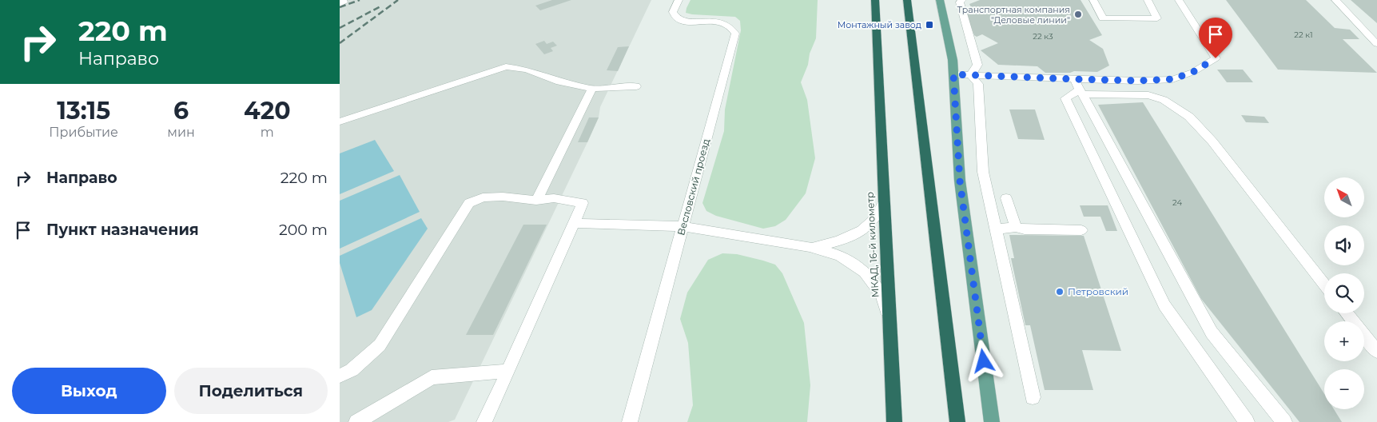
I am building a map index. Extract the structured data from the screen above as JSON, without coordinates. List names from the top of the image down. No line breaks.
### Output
{"streets":{"highway":["МКАД, 16-й километр"],"street":["Весловский проезд"]},"places":{"other":["Транспортная компания \"Деловые линии\"","Петровский"],"transit":["Монтажный завод"]},"house_numbers":["22 к1","22 к3","24"],"north":"top left","page":{"turn":["220 m","Направо"],"eta":["13:15","Прибытие","6","мин","420","m"],"list":[{"name":"Направо","value":"220 m"},{"name":"Пункт назначения","value":"200 m"}],"map_buttons":["+","−"],"buttons":["Выход","Поделиться"]}}
